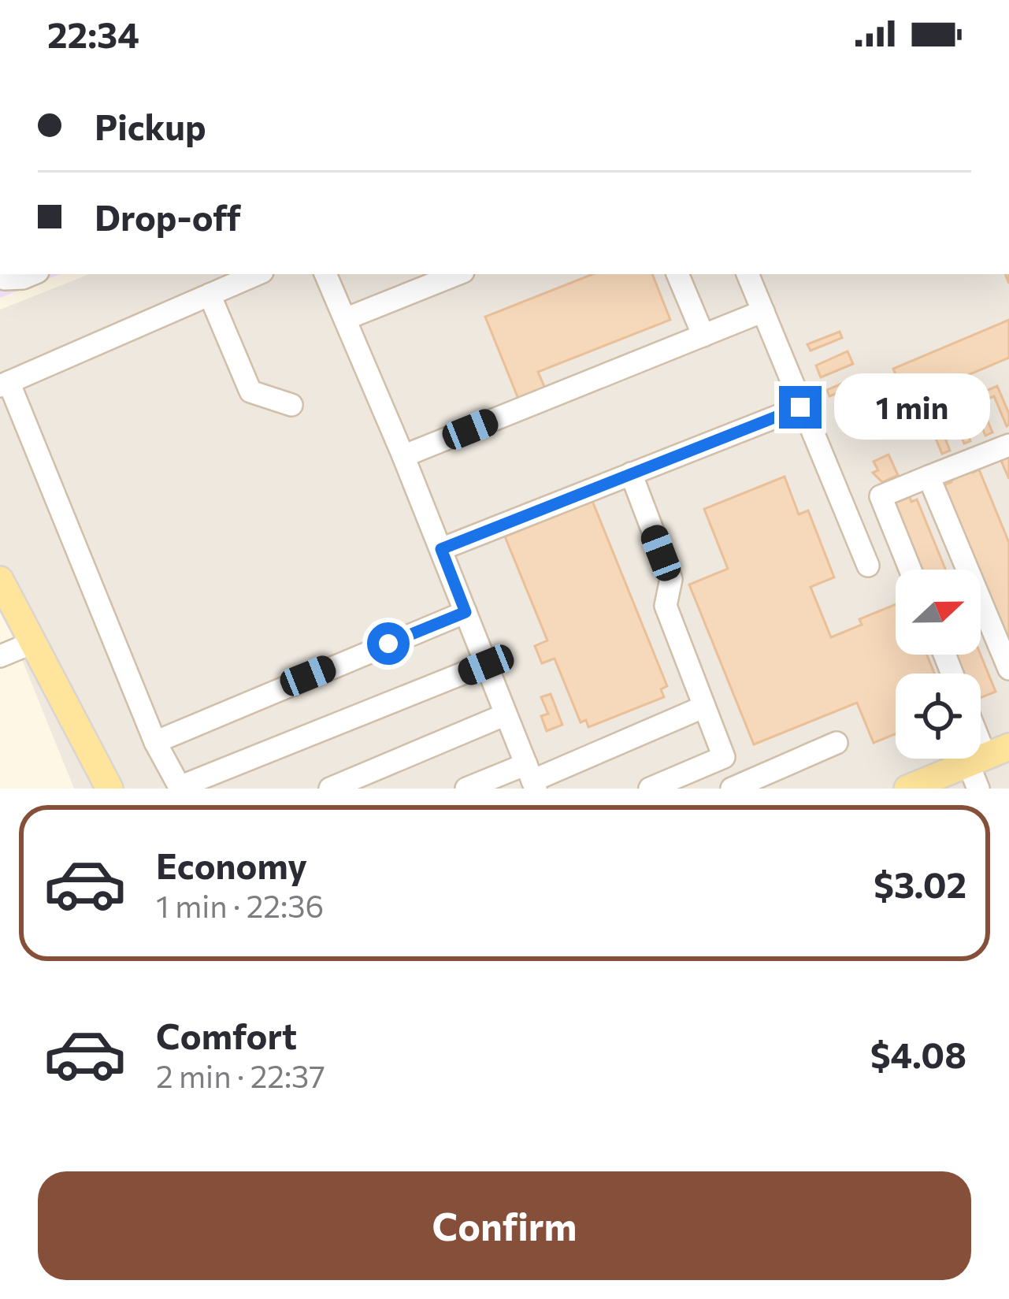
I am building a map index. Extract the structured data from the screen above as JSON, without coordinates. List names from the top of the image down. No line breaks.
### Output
{"north":"right","page":{"status":"22:34","banner":["Pickup","Drop-off"],"bubble":"1 min","list":[{"name":"Economy","note":"1 min · 22:36","value":"$3.02"},{"name":"Comfort","note":"2 min · 22:37","value":"$4.08"}],"buttons":"Confirm"}}
